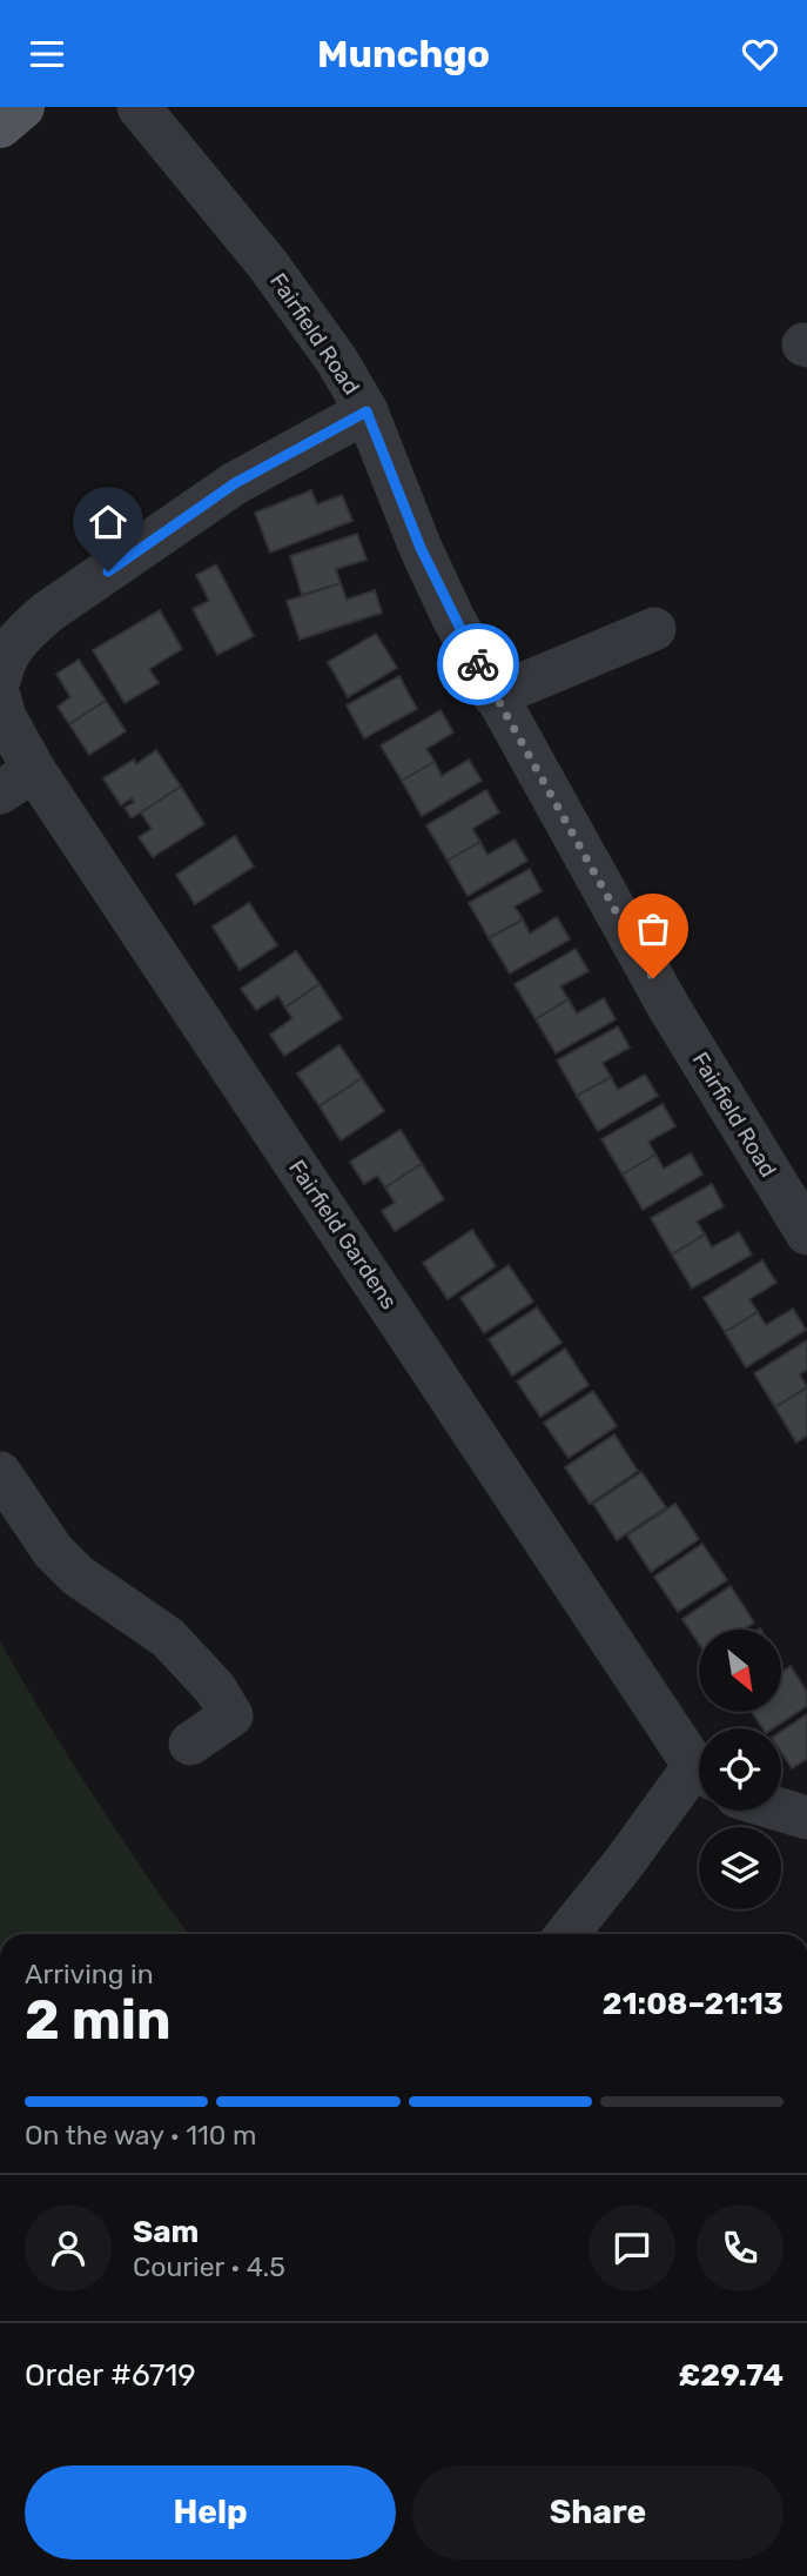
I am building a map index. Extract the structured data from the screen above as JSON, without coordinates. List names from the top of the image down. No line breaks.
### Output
{"streets":{"street":["Fairfield Road","Fairfield Gardens"]},"north":"bottom right","page":{"header":"Munchgo","heading":["2 min","Arriving in","21:08–21:13"],"panel":["Sam","Courier · 4.5","Order #6719","£29.74"],"bar":"On the way · 110 m","buttons":["Help","Share"]}}
